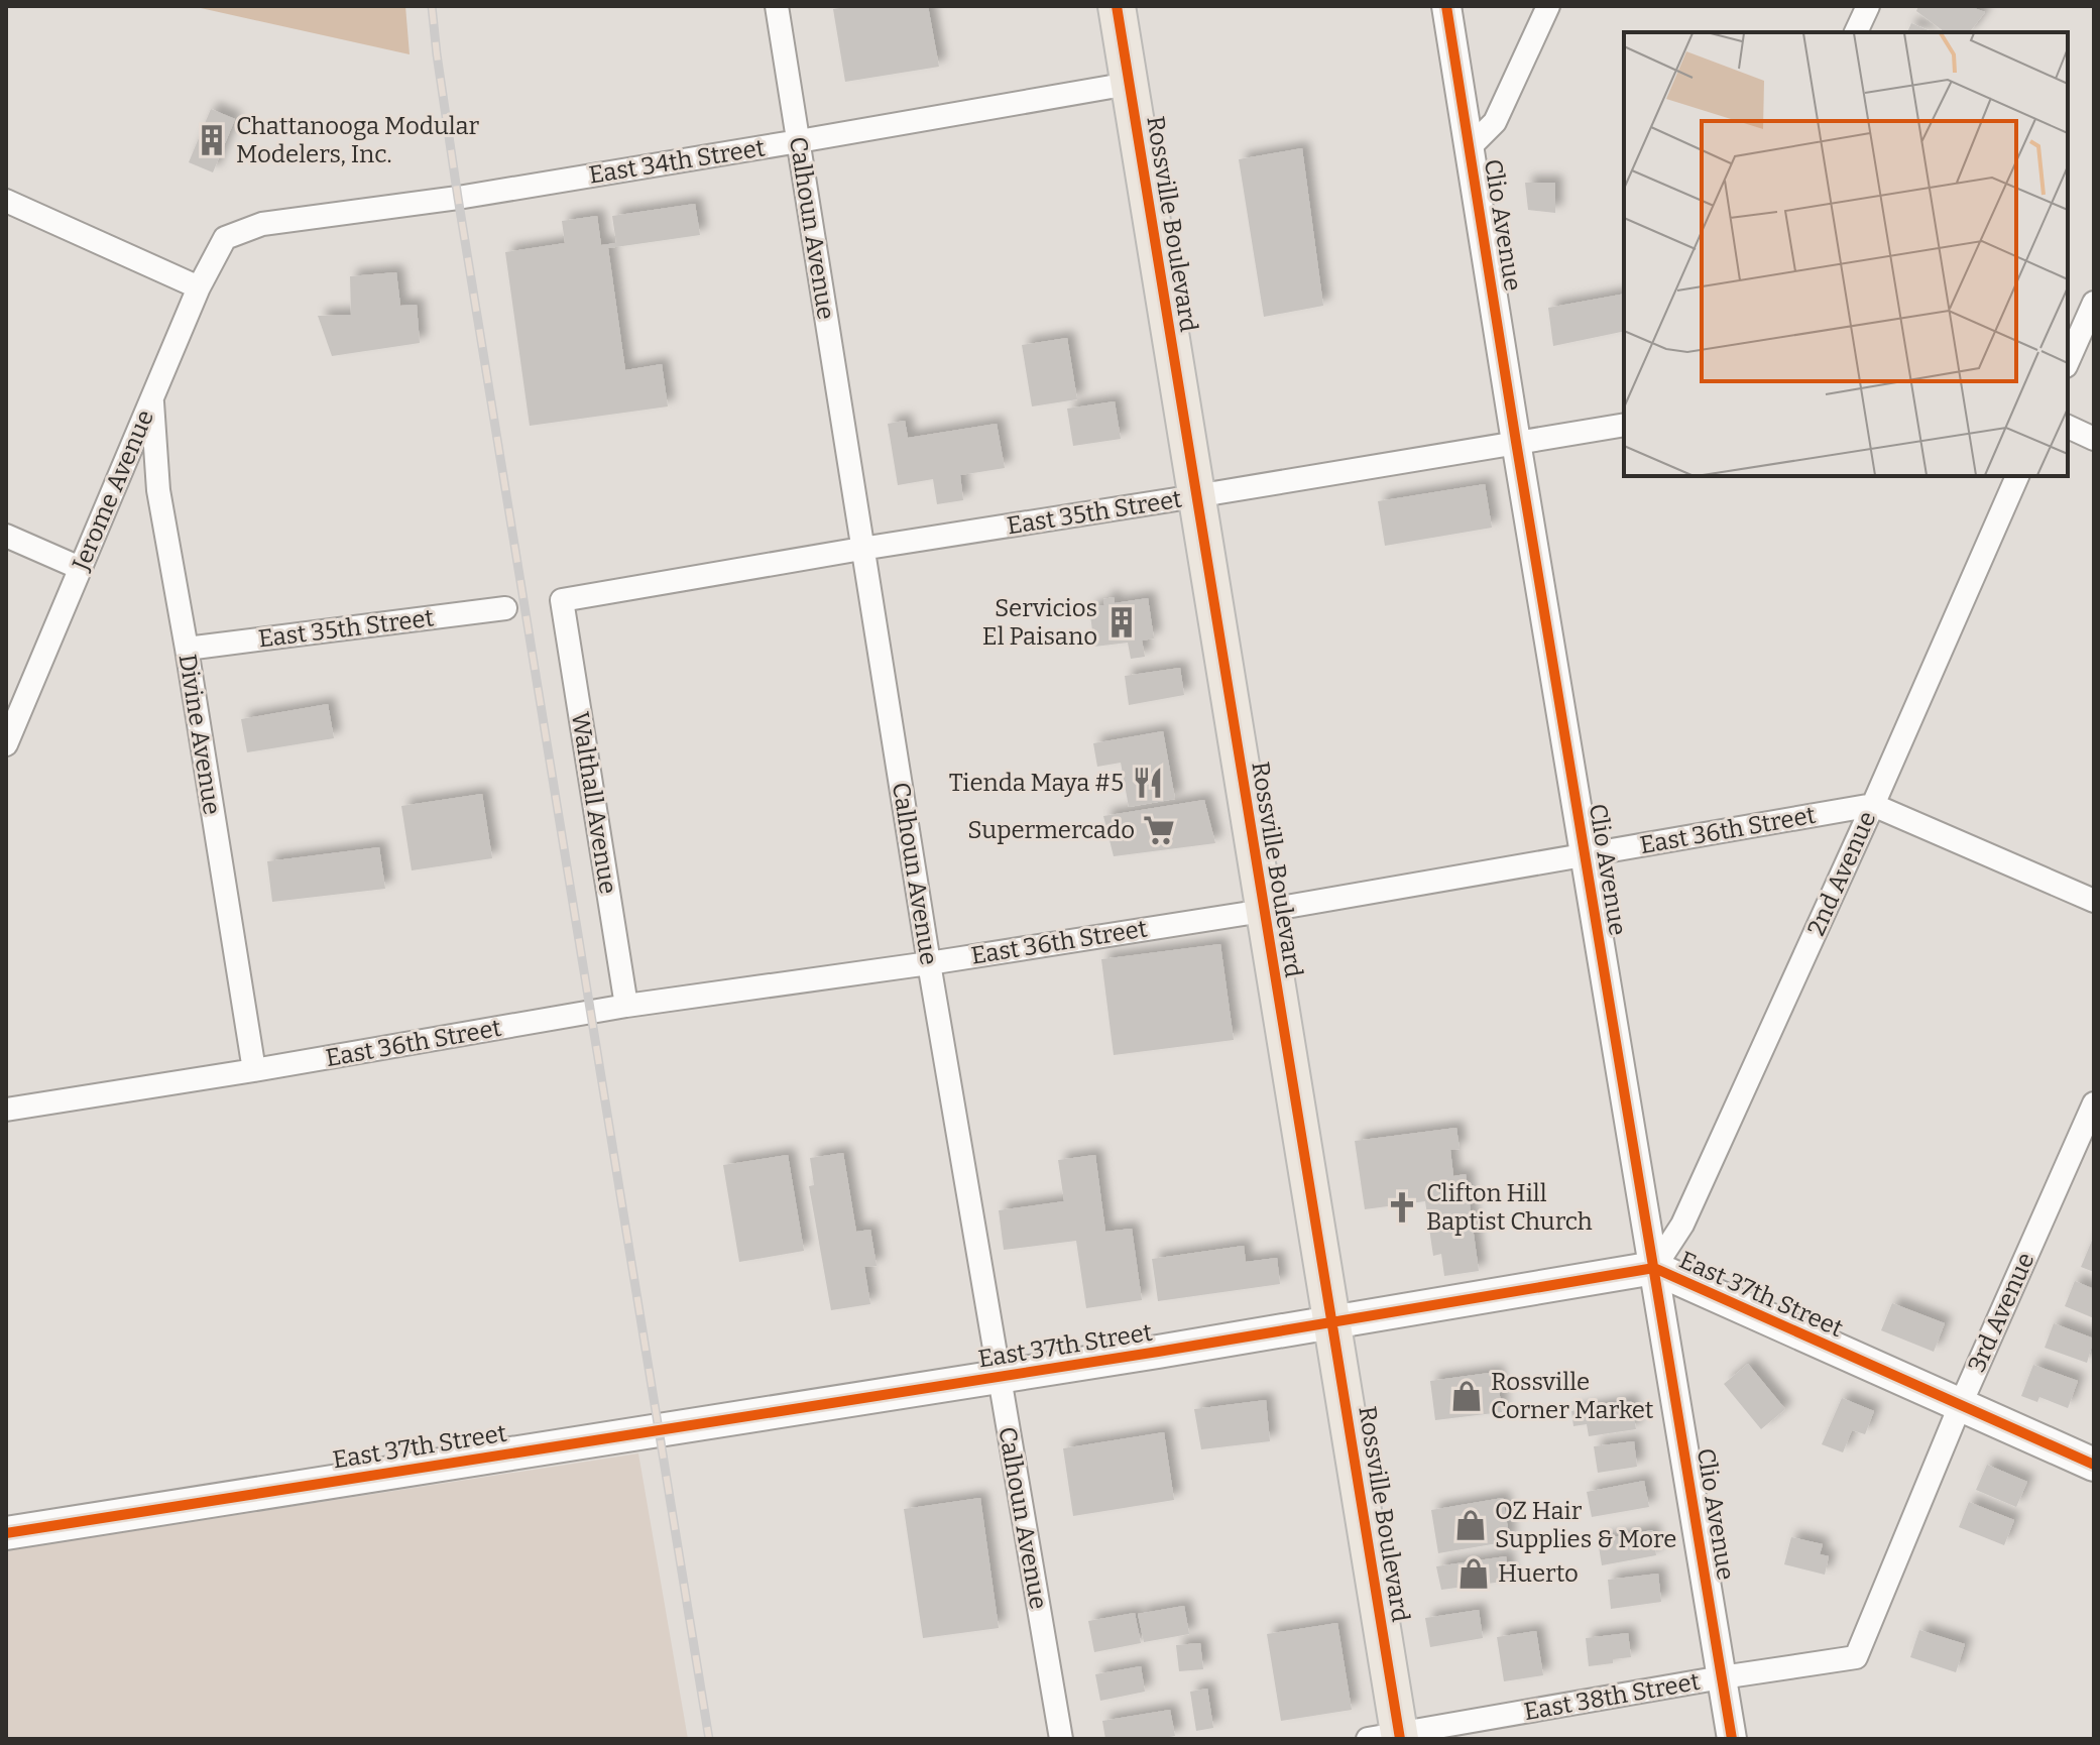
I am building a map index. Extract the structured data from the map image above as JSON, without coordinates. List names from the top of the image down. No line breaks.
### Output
{"streets":{"highway":["Rossville Boulevard"],"main road":["East 37th Street"],"street":["East 34th Street","Clio Avenue","Calhoun Avenue","Jerome Avenue","East 35th Street","Divine Avenue","Walthall Avenue","East 36th Street","2nd Avenue","3rd Avenue","East 38th Street"]},"crossings":[["East 34th Street","Rossville Boulevard"],["East 34th Street","Calhoun Avenue"],["East 34th Street","Jerome Avenue"],["Rossville Boulevard","East 35th Street"],["Rossville Boulevard","East 36th Street"],["Rossville Boulevard","East 37th Street"],["Rossville Boulevard","East 38th Street"],["Clio Avenue","East 35th Street"],["Clio Avenue","East 36th Street"],["Clio Avenue","2nd Avenue"],["Clio Avenue","East 37th Street"],["Clio Avenue","East 38th Street"],["Calhoun Avenue","East 35th Street"],["Calhoun Avenue","East 36th Street"],["Calhoun Avenue","East 37th Street"],["Jerome Avenue","Divine Avenue"],["East 35th Street","Divine Avenue"],["East 35th Street","Walthall Avenue"],["Divine Avenue","East 36th Street"],["Walthall Avenue","East 36th Street"],["East 36th Street","2nd Avenue"],["2nd Avenue","East 37th Street"],["East 37th Street","3rd Avenue"],["3rd Avenue","East 38th Street"]],"places":{"building":["Chattanooga Modular Modelers, Inc.","Servicios El Paisano"],"restaurant":["Tienda Maya #5"],"supermarket":["Supermercado"],"church":["Clifton Hill Baptist Church"],"shop":["Rossville Corner Market","OZ Hair Supplies & More","Huerto"]}}
